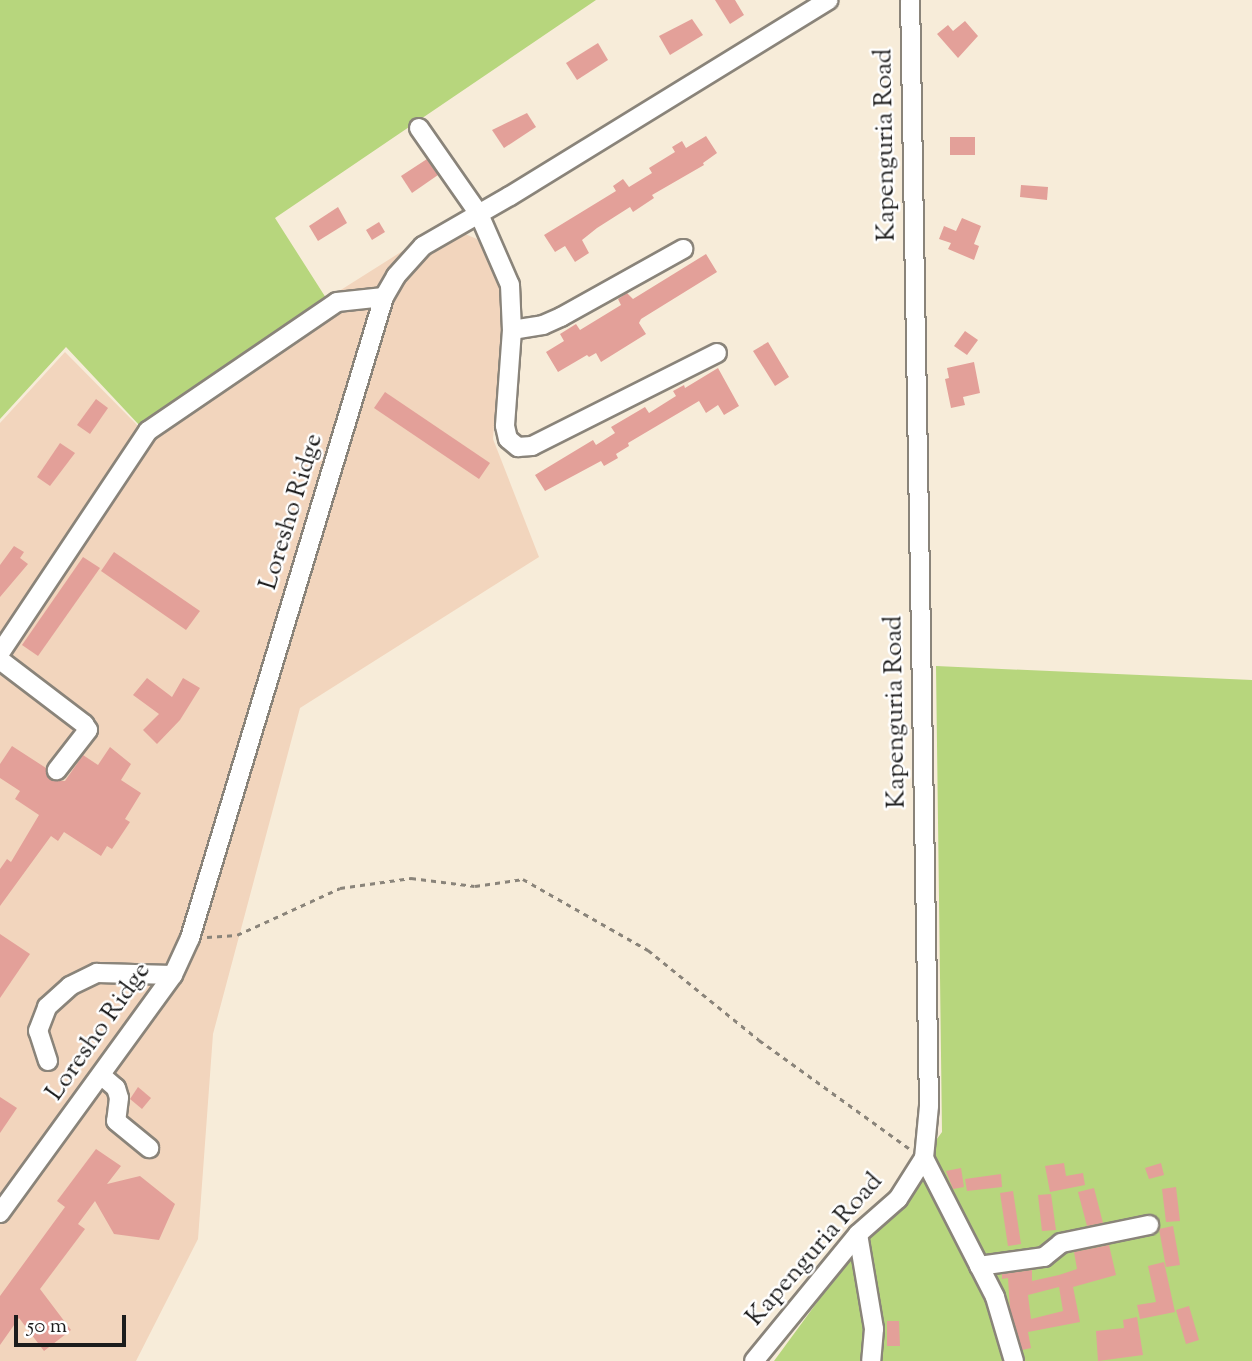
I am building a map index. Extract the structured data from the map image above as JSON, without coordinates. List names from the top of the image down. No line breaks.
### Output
{"streets":{"street":["Kapenguria Road","Loresho Ridge"]},"scale_bar":"50 m"}
